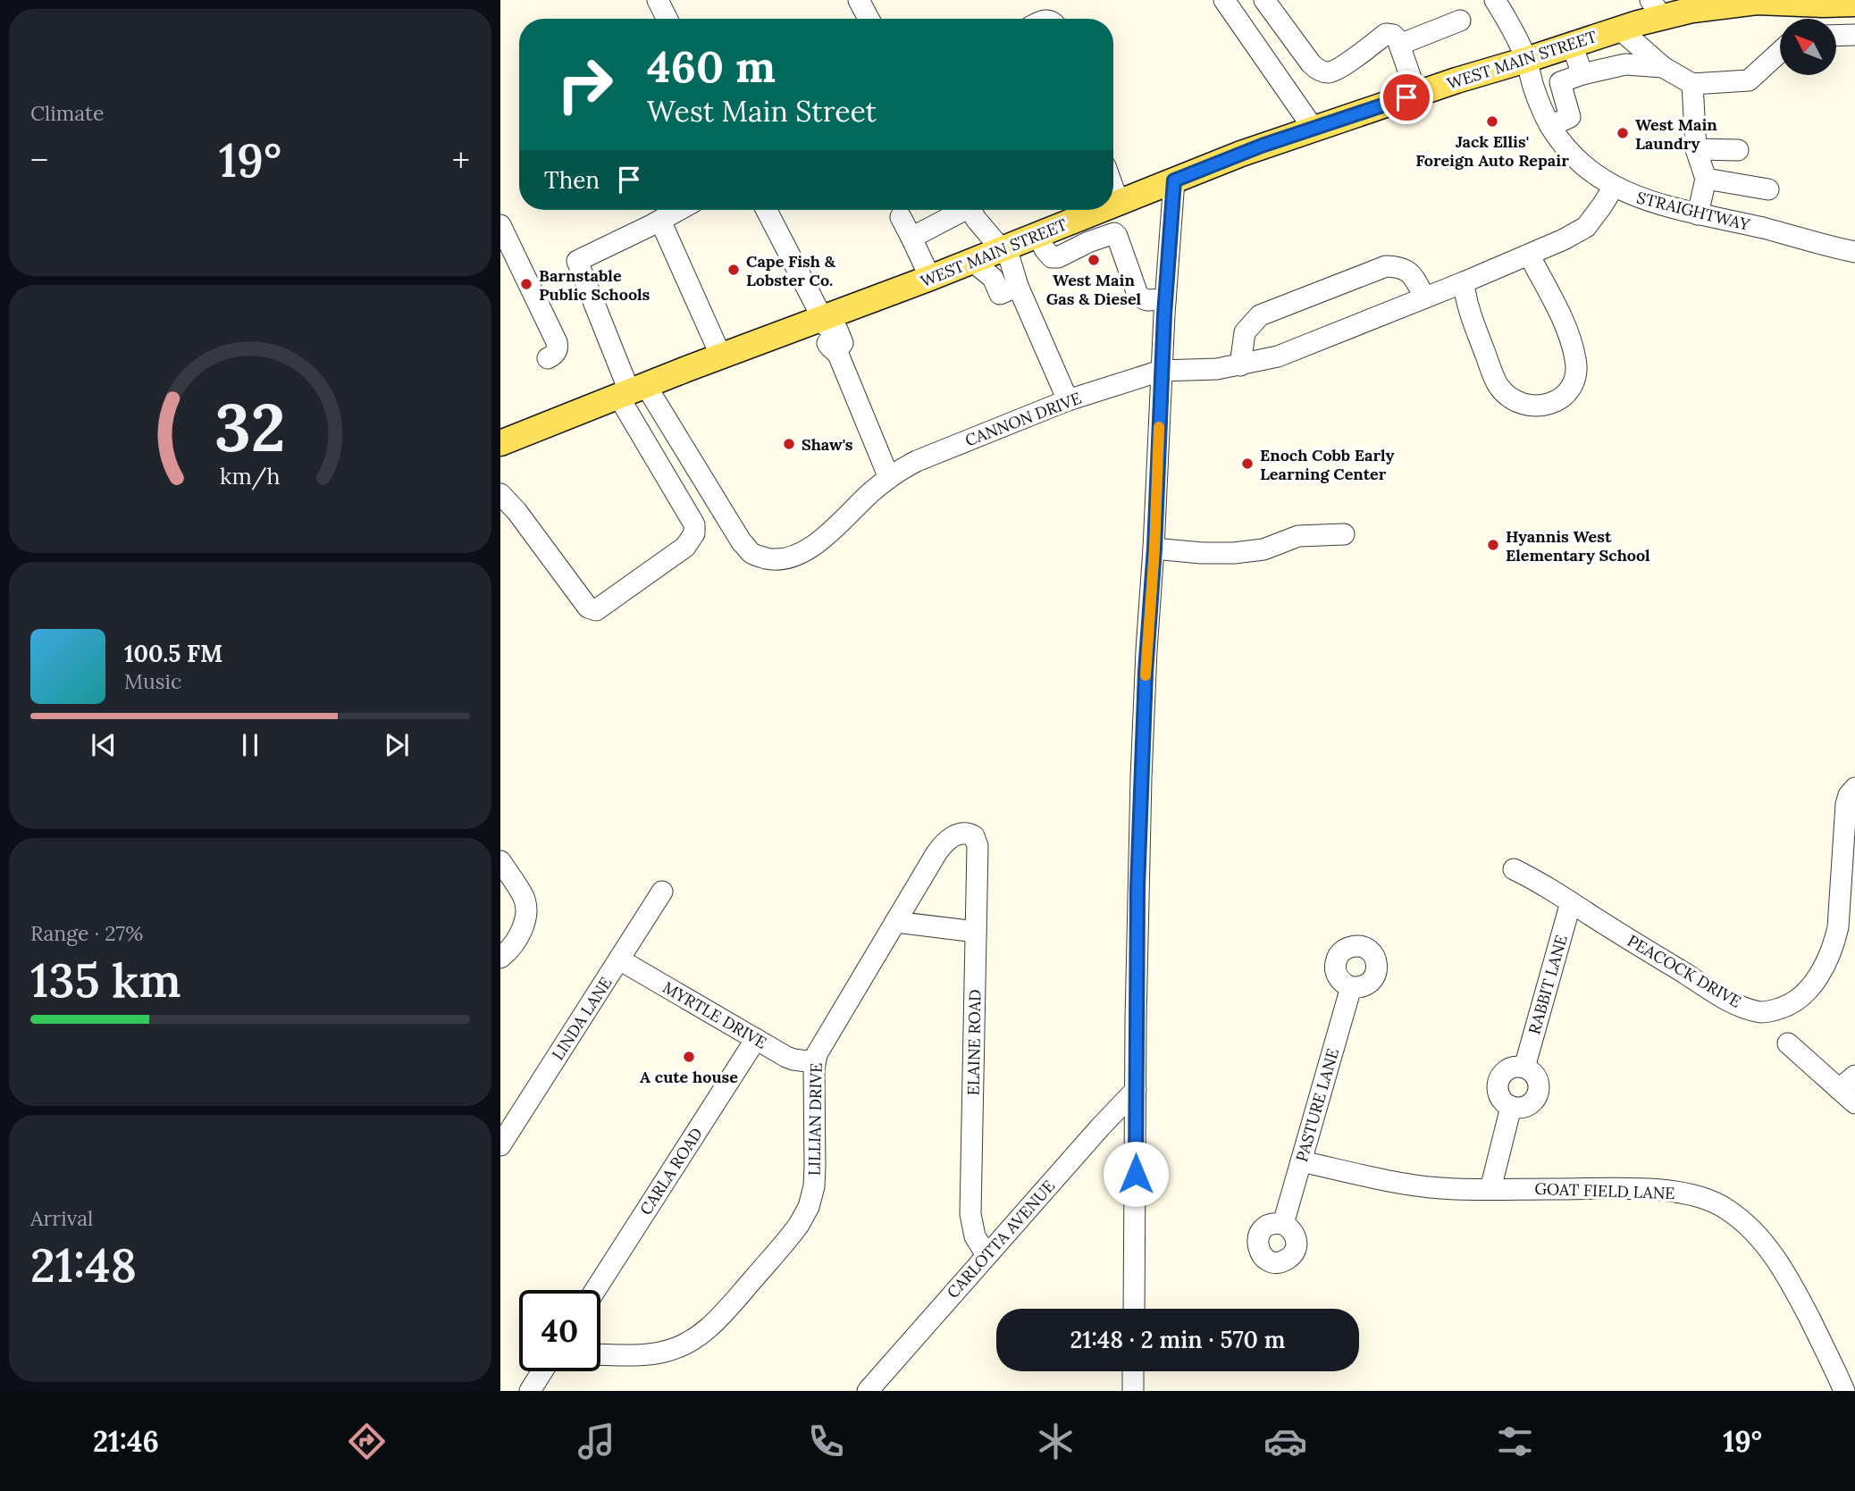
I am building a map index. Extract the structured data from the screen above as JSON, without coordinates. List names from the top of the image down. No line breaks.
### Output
{"streets":{"main road":["WEST MAIN STREET"],"street":["STRAIGHTWAY","CANNON DRIVE","PEACOCK DRIVE","RABBIT LANE","MYRTLE DRIVE","LINDA LANE","ELAINE ROAD","PASTURE LANE","LILLIAN DRIVE","CARLA ROAD","GOAT FIELD LANE","CARLOTTA AVENUE"]},"crossings":[["WEST MAIN STREET","STRAIGHTWAY"],["WEST MAIN STREET","CANNON DRIVE"],["STRAIGHTWAY","CANNON DRIVE"],["PEACOCK DRIVE","RABBIT LANE"],["MYRTLE DRIVE","LINDA LANE"],["MYRTLE DRIVE","LILLIAN DRIVE"],["MYRTLE DRIVE","CARLA ROAD"],["ELAINE ROAD","LILLIAN DRIVE"],["ELAINE ROAD","CARLOTTA AVENUE"],["PASTURE LANE","GOAT FIELD LANE"]],"places":["Jack Ellis' Foreign Auto Repair","West Main Laundry","West Main Gas & Diesel","Cape Fish & Lobster Co.","Barnstable Public Schools","Shaw's","Enoch Cobb Early Learning Center","Hyannis West Elementary School","A cute house"],"north":"top left","page":{"tile":["Climate",["Range · 27%","135 km"],["Arrival","21:48"]],"turn":["460 m","West Main Street"],"heat":["−","19°","+"],"then":"Then","song":["100.5 FM","Music"],"limit":"40","trip":"21:48 · 2 min · 570 m","tabs":["21:46","19°"],"gauge":["32","km/h"]}}
